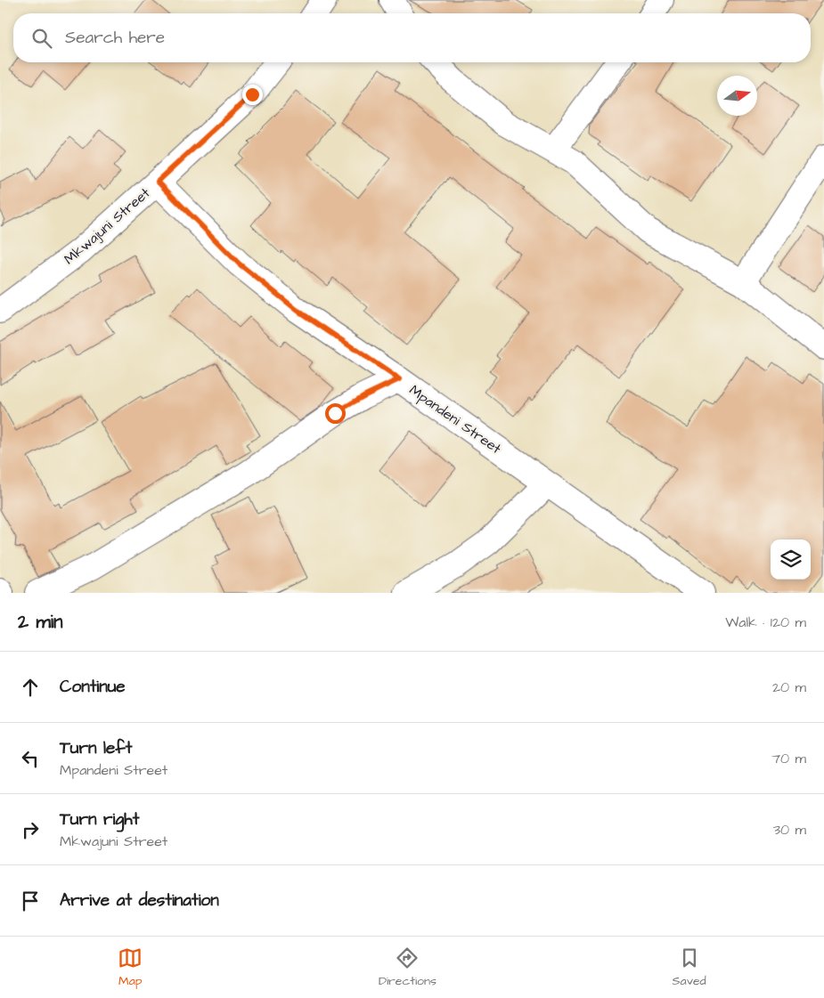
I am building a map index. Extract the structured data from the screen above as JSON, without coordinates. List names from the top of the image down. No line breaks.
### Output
{"streets":{"street":["Mkwajuni Street","Mpandeni Street"]},"crossings":[["Mkwajuni Street","Mpandeni Street"]],"north":"right","page":{"search":"Search here","heading":["2 min","Walk · 120 m"],"list":[["Continue","20 m"],["Turn left","Mpandeni Street","70 m"],["Turn right","Mkwajuni Street","30 m"],"Arrive at destination"],"nav":["Map","Directions","Saved"]}}
